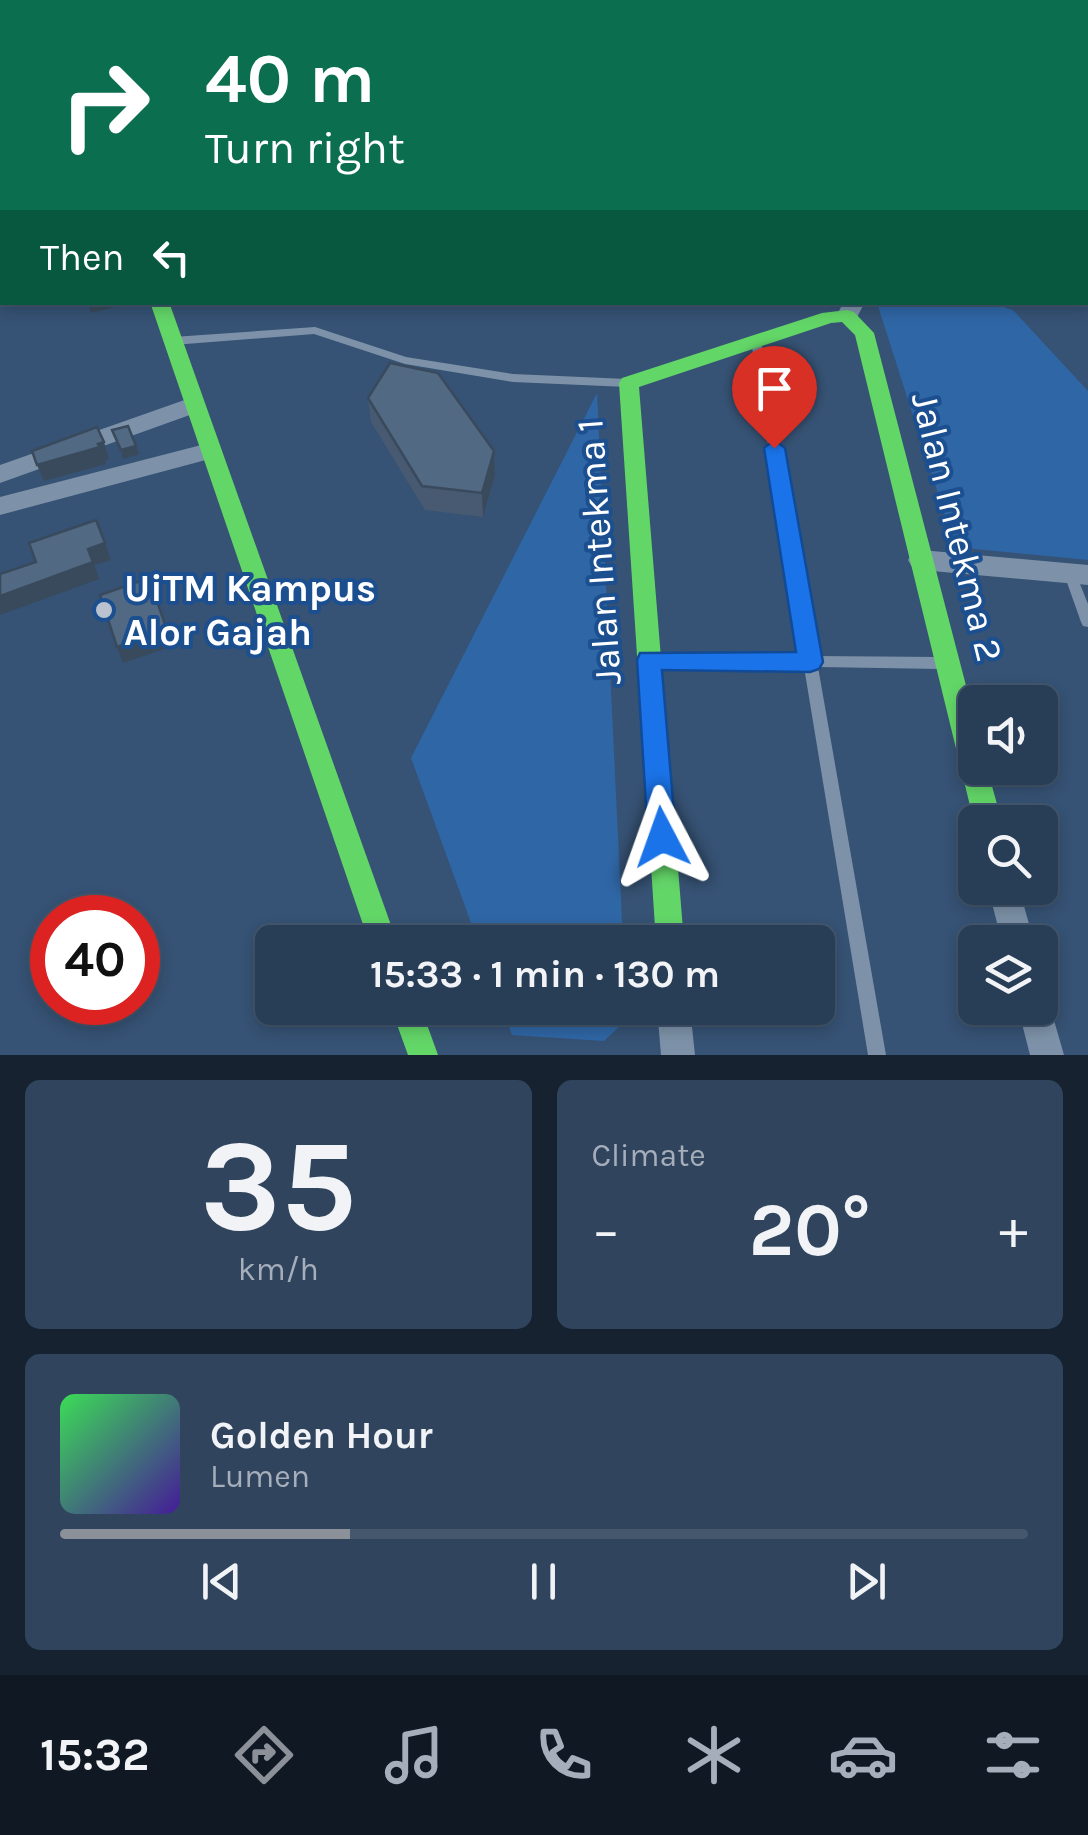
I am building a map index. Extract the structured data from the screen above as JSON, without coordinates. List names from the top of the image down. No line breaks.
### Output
{"streets":{"street":["Jalan Intekma 2","Jalan Intekma 1"]},"crossings":[["Jalan Intekma 2","Jalan Intekma 1"]],"places":["UiTM Kampus Alor Gajah"],"page":{"turn":["40 m","Turn right"],"then":"Then","limit":"40","trip":"15:33 · 1 min · 130 m","tile":[["35","km/h"],"Climate"],"heat":["−","20°","+"],"song":["Golden Hour","Lumen"],"tabs":"15:32"}}
